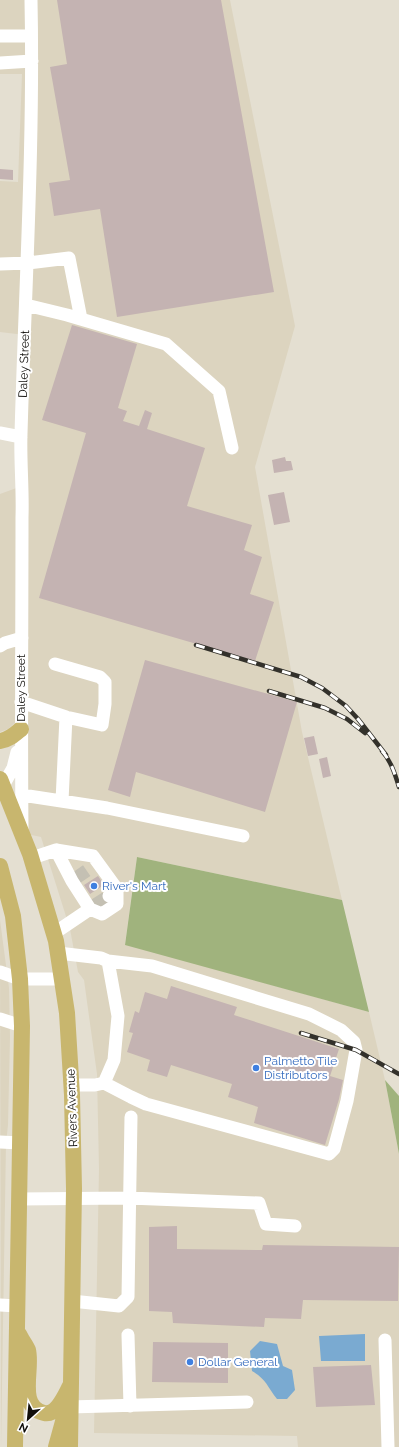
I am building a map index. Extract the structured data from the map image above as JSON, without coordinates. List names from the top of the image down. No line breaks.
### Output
{"streets":{"main road":["Rivers Avenue"],"street":["Daley Street"]},"crossings":[["Daley Street","Rivers Avenue"]],"places":["River's Mart","Palmetto Tile Distributors","Dollar General"],"north":"bottom left"}
